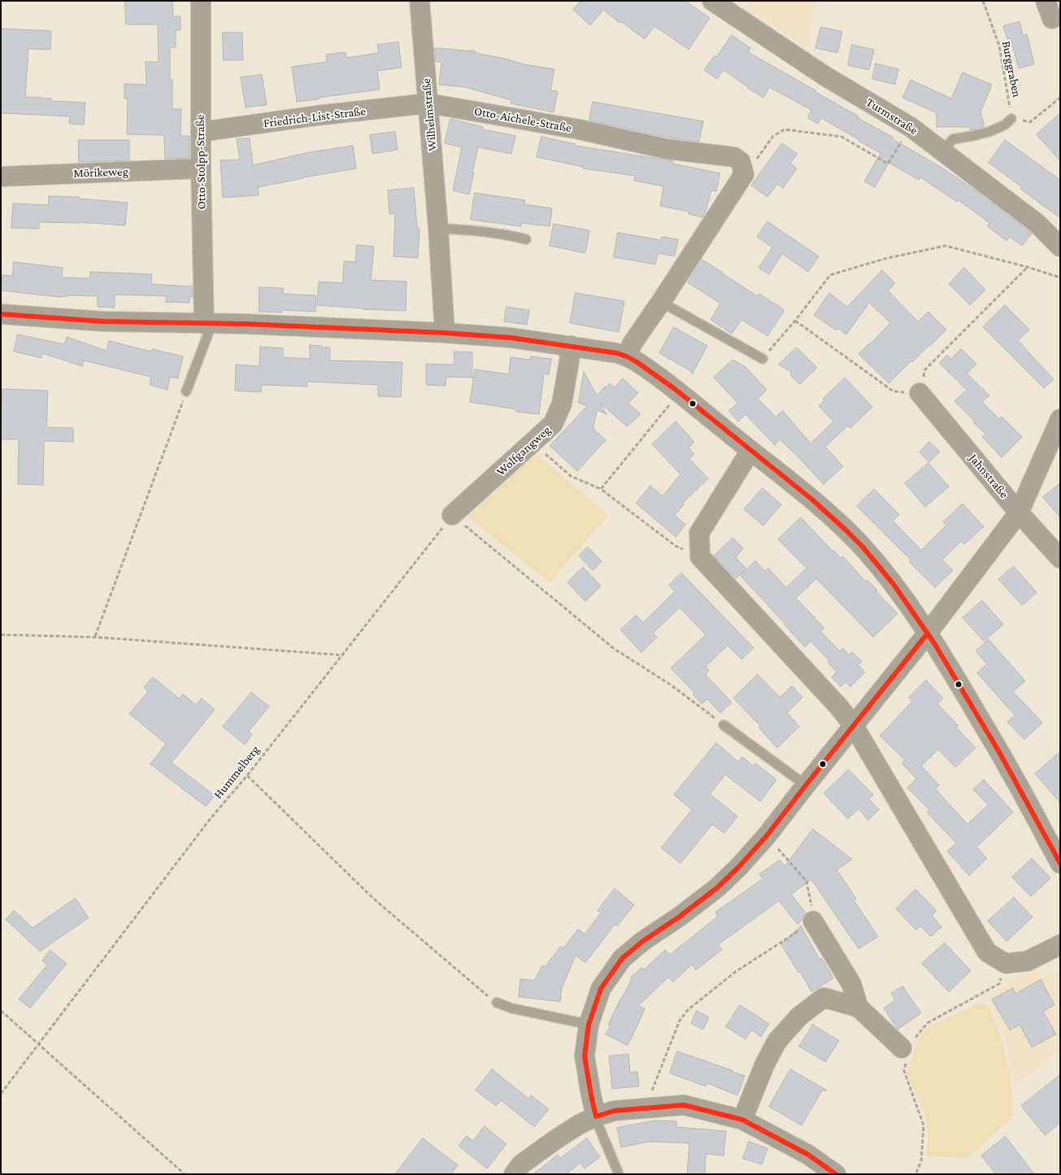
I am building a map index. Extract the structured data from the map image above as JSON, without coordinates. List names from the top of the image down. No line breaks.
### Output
{"streets":{"street":["Wilhelmstraße","Turmstraße","Friedrich-List-Straße","Otto-Aichele-Straße","Otto-Stolpp-Straße","Mörikeweg","Wolfgangweg","Jahnstraße"],"path":["Burggraben","Hummelberg"]},"crossings":[["Wilhelmstraße","Friedrich-List-Straße"],["Wilhelmstraße","Otto-Aichele-Straße"],["Friedrich-List-Straße","Otto-Aichele-Straße"],["Friedrich-List-Straße","Otto-Stolpp-Straße"],["Otto-Stolpp-Straße","Mörikeweg"],["Wolfgangweg","Hummelberg"]]}
